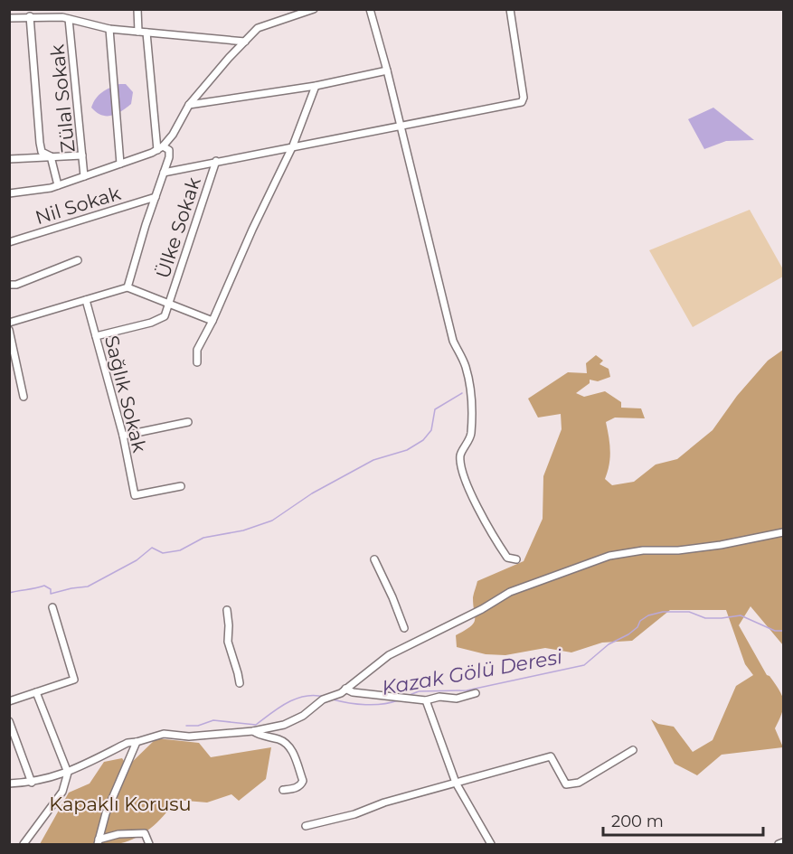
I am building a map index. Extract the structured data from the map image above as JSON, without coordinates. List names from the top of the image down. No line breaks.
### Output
{"streets":{"street":["Zülal Sokak","Nil Sokak","Ülke Sokak","Sağlık Sokak"]},"water":["Kazak Gölü Deresi"],"parks":["Kapaklı Korusu"],"scale_bar":"200 m"}
